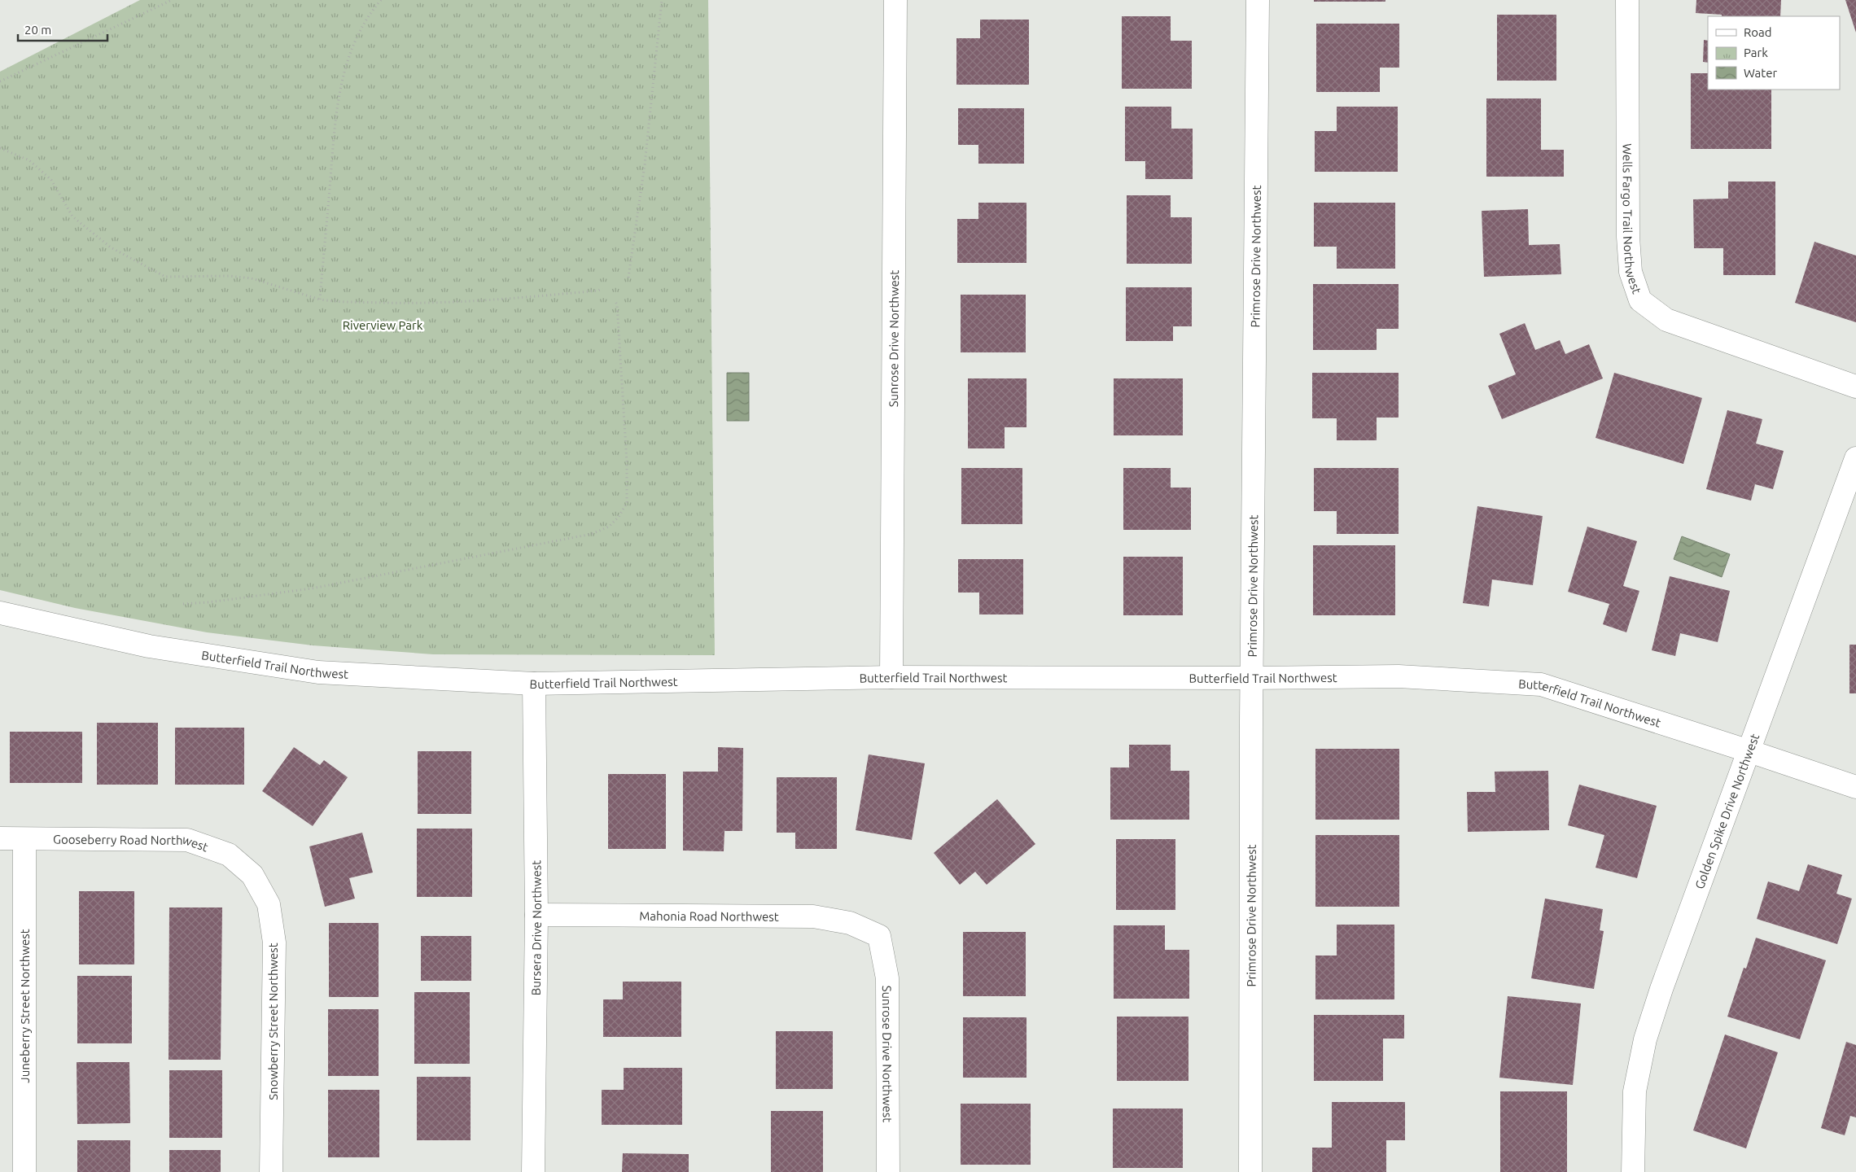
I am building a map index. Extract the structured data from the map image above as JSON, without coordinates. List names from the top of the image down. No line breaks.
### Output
{"streets":{"street":["Wells Fargo Trail Northwest","Primrose Drive Northwest","Sunrose Drive Northwest","Butterfield Trail Northwest","Golden Spike Drive Northwest","Gooseberry Road Northwest","Mahonia Road Northwest","Bursera Drive Northwest","Juneberry Street Northwest","Snowberry Street Northwest"]},"crossings":[["Primrose Drive Northwest","Butterfield Trail Northwest"],["Sunrose Drive Northwest","Butterfield Trail Northwest"],["Sunrose Drive Northwest","Mahonia Road Northwest"],["Butterfield Trail Northwest","Golden Spike Drive Northwest"],["Butterfield Trail Northwest","Bursera Drive Northwest"],["Gooseberry Road Northwest","Juneberry Street Northwest"],["Gooseberry Road Northwest","Snowberry Street Northwest"],["Mahonia Road Northwest","Bursera Drive Northwest"]],"parks":["Riverview Park"],"legend":["Road","Park","Water"],"scale_bar":"20 m"}
